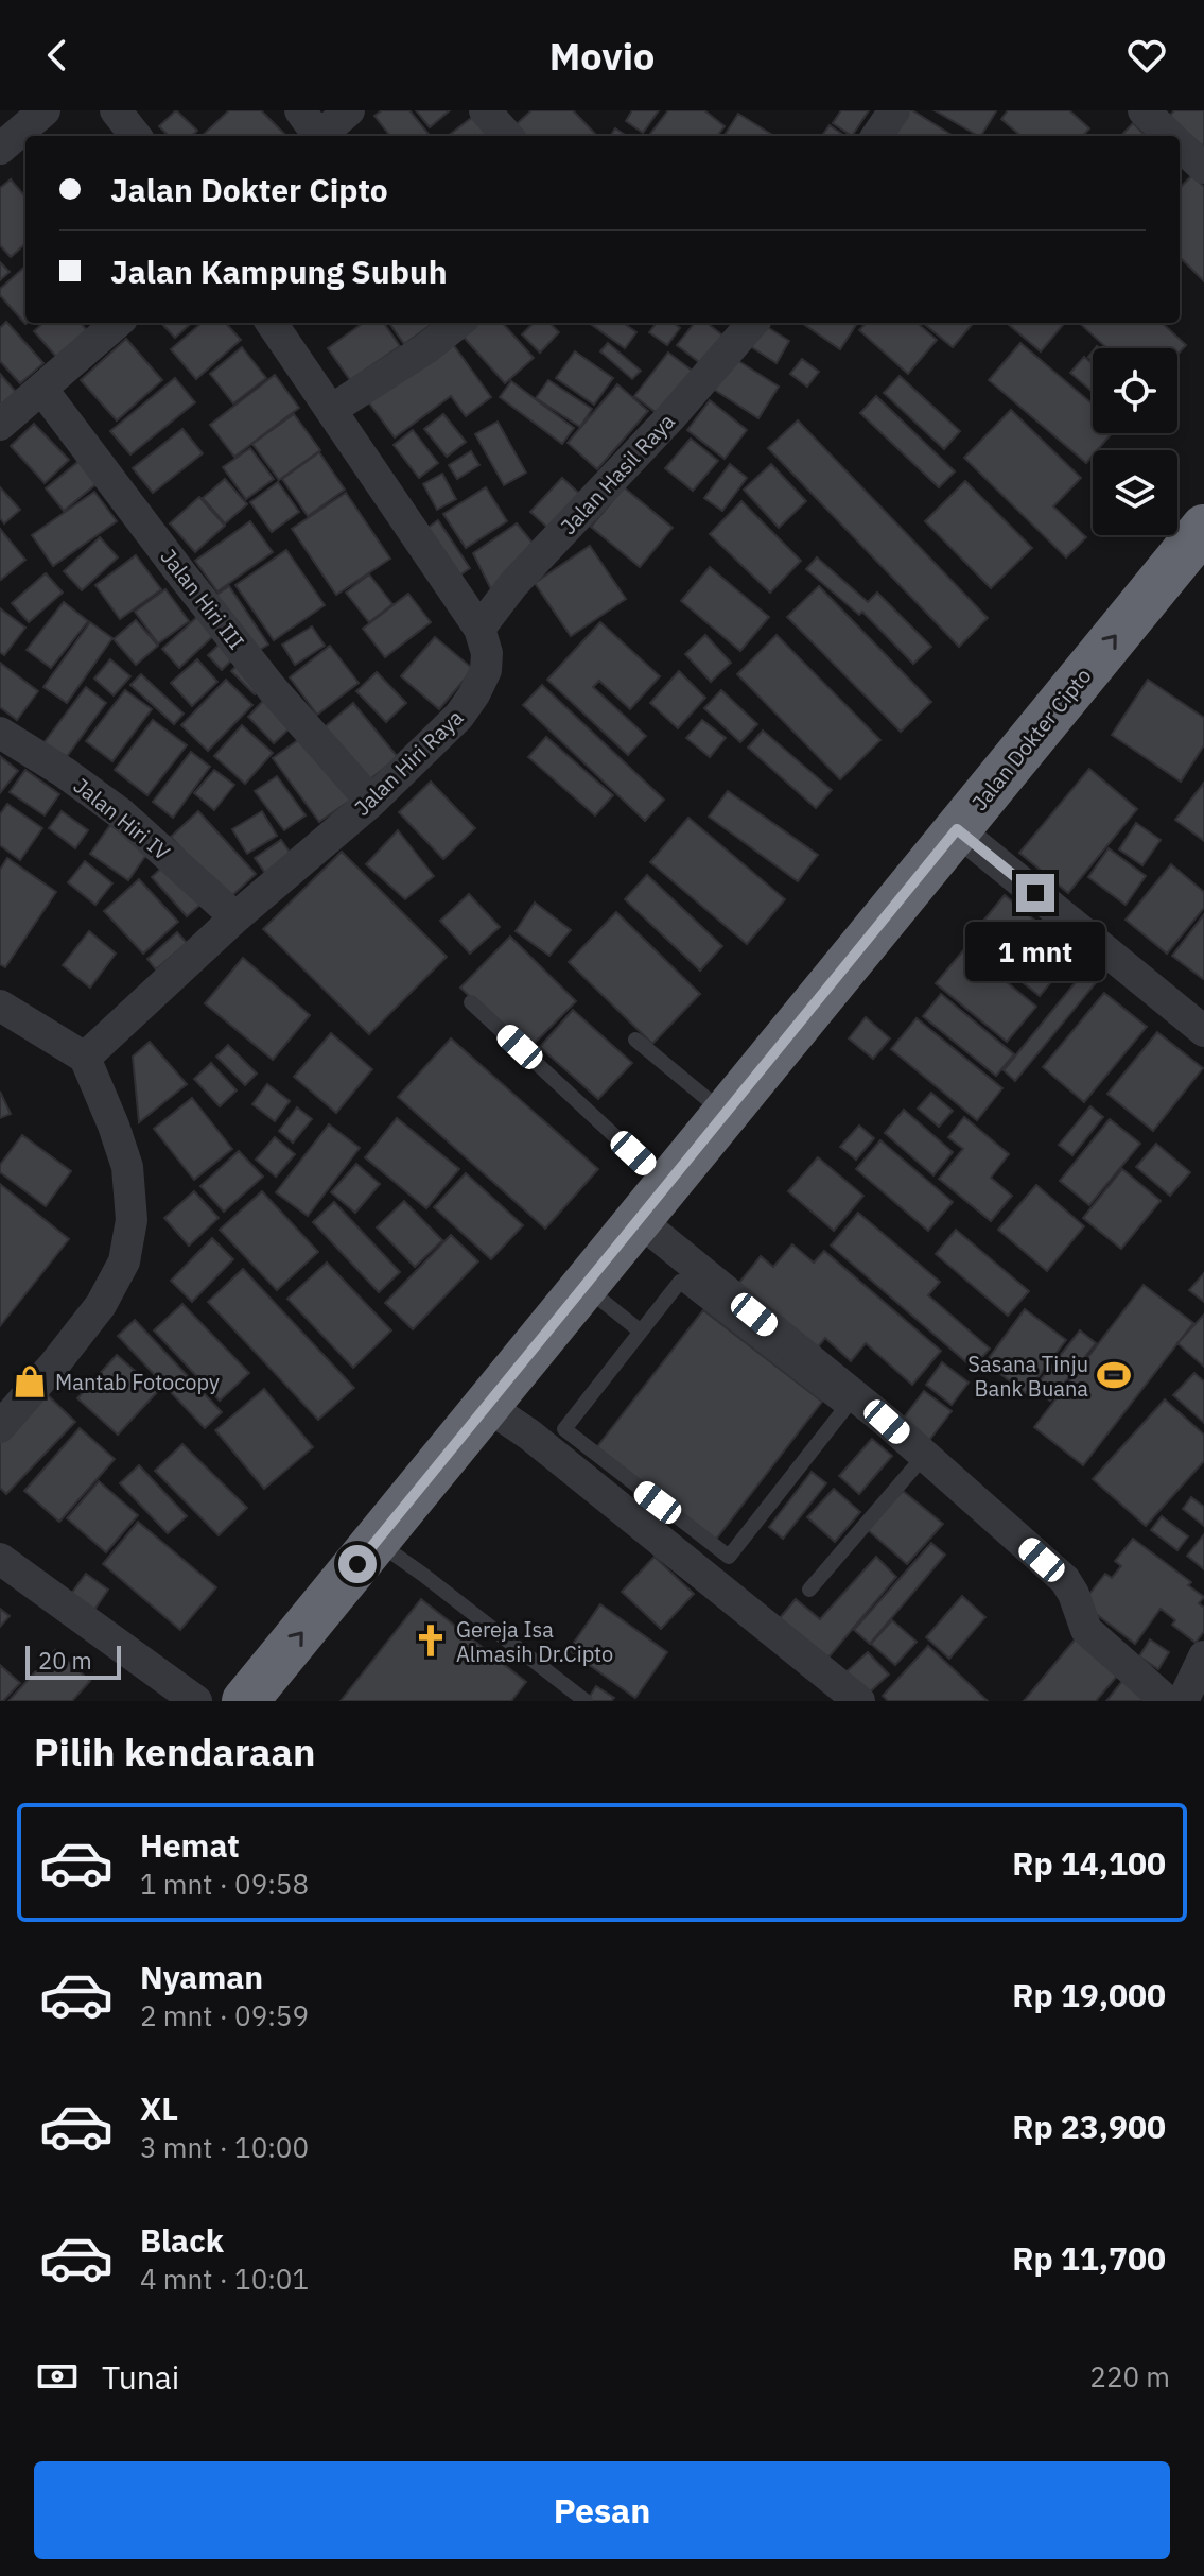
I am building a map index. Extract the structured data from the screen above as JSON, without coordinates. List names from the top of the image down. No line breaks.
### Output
{"streets":{"highway":["Jalan Dokter Cipto"],"street":["Jalan Hasil Raya","Jalan Hiri III","Jalan Hiri Raya","Jalan Hiri IV"]},"crossings":[["Jalan Hasil Raya","Jalan Hiri Raya"],["Jalan Hiri III","Jalan Hiri Raya"],["Jalan Hiri Raya","Jalan Hiri IV"]],"one_way":["Jalan Dokter Cipto"],"places":{"sports":["Sasana Tinju Bank Buana"],"shop":["Mantab Fotocopy"],"church":["Gereja Isa Almasih Dr.Cipto"]},"scale_bar":"20 m","page":{"header":"Movio","banner":["Jalan Dokter Cipto","Jalan Kampung Subuh"],"bubble":"1 mnt","scale":"20 m","heading":"Pilih kendaraan","list":[{"name":"Hemat","note":"1 mnt · 09:58","value":"Rp 14,100"},{"name":"Nyaman","note":"2 mnt · 09:59","value":"Rp 19,000"},{"name":"XL","note":"3 mnt · 10:00","value":"Rp 23,900"},{"name":"Black","note":"4 mnt · 10:01","value":"Rp 11,700"}],"pay":["Tunai","220 m"],"buttons":"Pesan"}}
